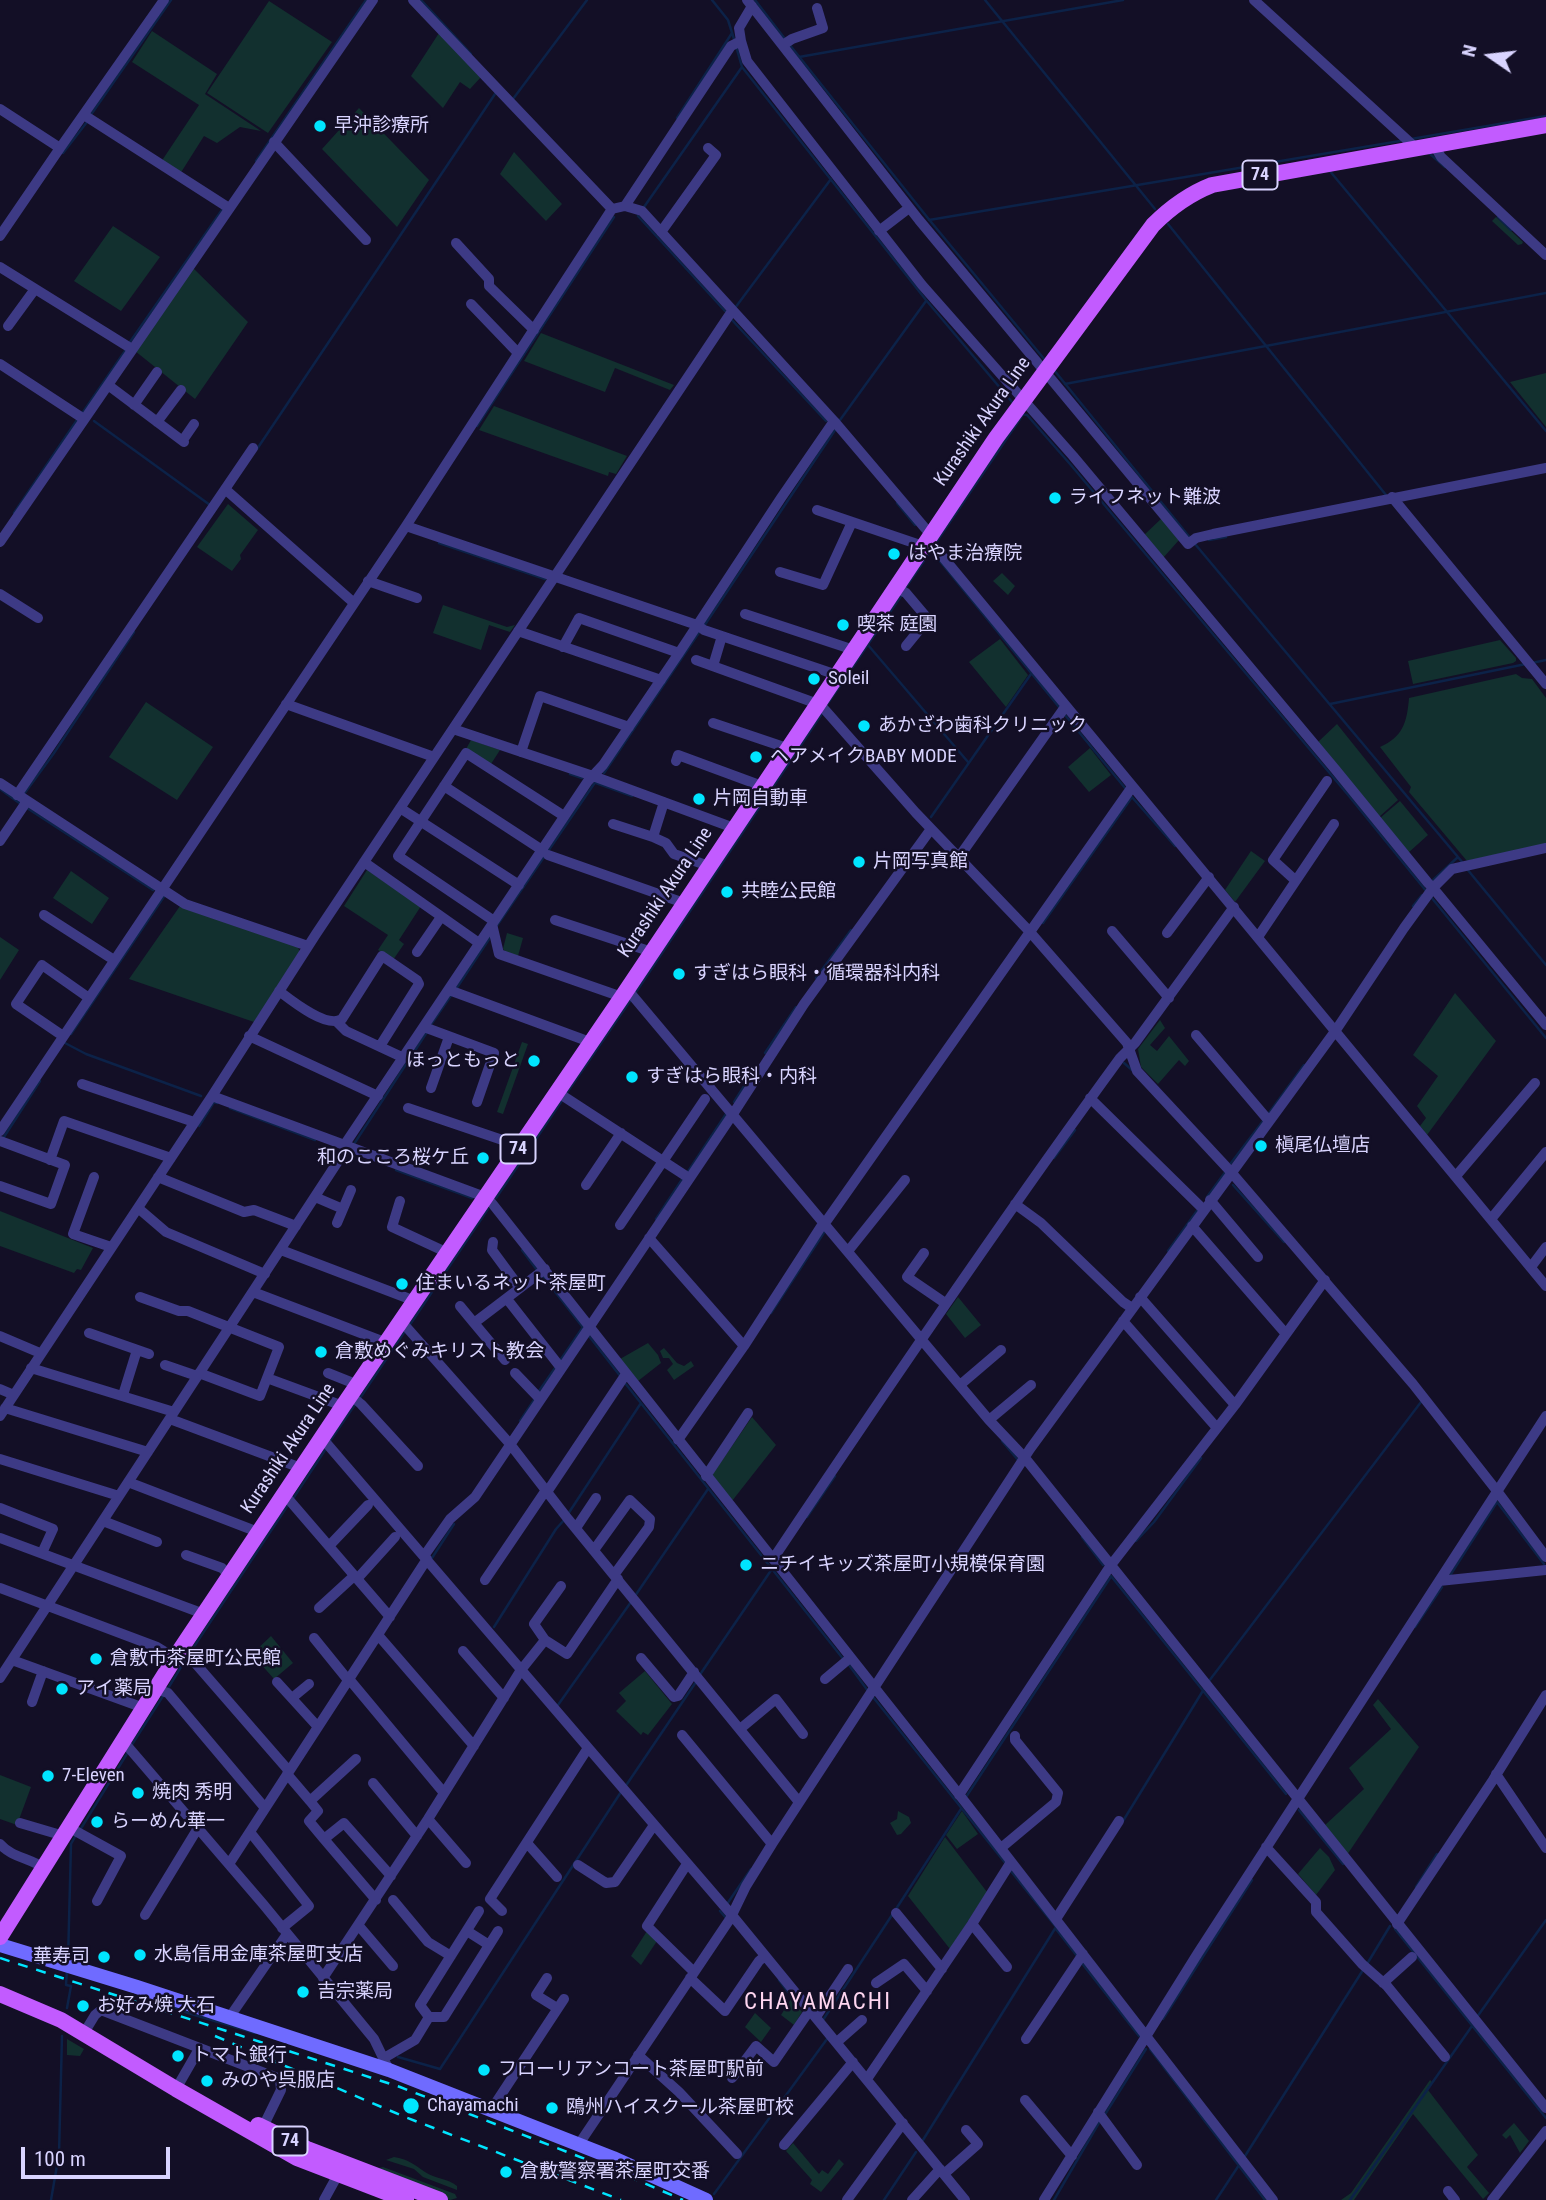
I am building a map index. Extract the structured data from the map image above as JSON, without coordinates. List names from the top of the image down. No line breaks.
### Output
{"streets":{"main road":["74","Kurashiki Akura Line"]},"districts":["CHAYAMACHI"],"places":["早沖診療所","ライフネット難波","はやま治療院","喫茶 庭園","Soleil","あかざわ歯科クリニック","ヘアメイクBABY MODE","片岡自動車","片岡写真館","共睦公民館","すぎはら眼科・循環器科内科","ほっともっと","すぎはら眼科・内科","槇尾仏壇店","和のこころ桜ケ丘","住まいるネット茶屋町","倉敷めぐみキリスト教会","ニチイキッズ茶屋町小規模保育園","倉敷市茶屋町公民館","アイ薬局","7-Eleven","焼肉 秀明","らーめん華一","水島信用金庫茶屋町支店","華寿司","吉宗薬局","お好み焼 大石","トマト銀行","フローリアンコート茶屋町駅前","みのや呉服店","Chayamachi","鴎州ハイスクール茶屋町校","倉敷警察署茶屋町交番"],"scale_bar":"100 m","north":"left"}
